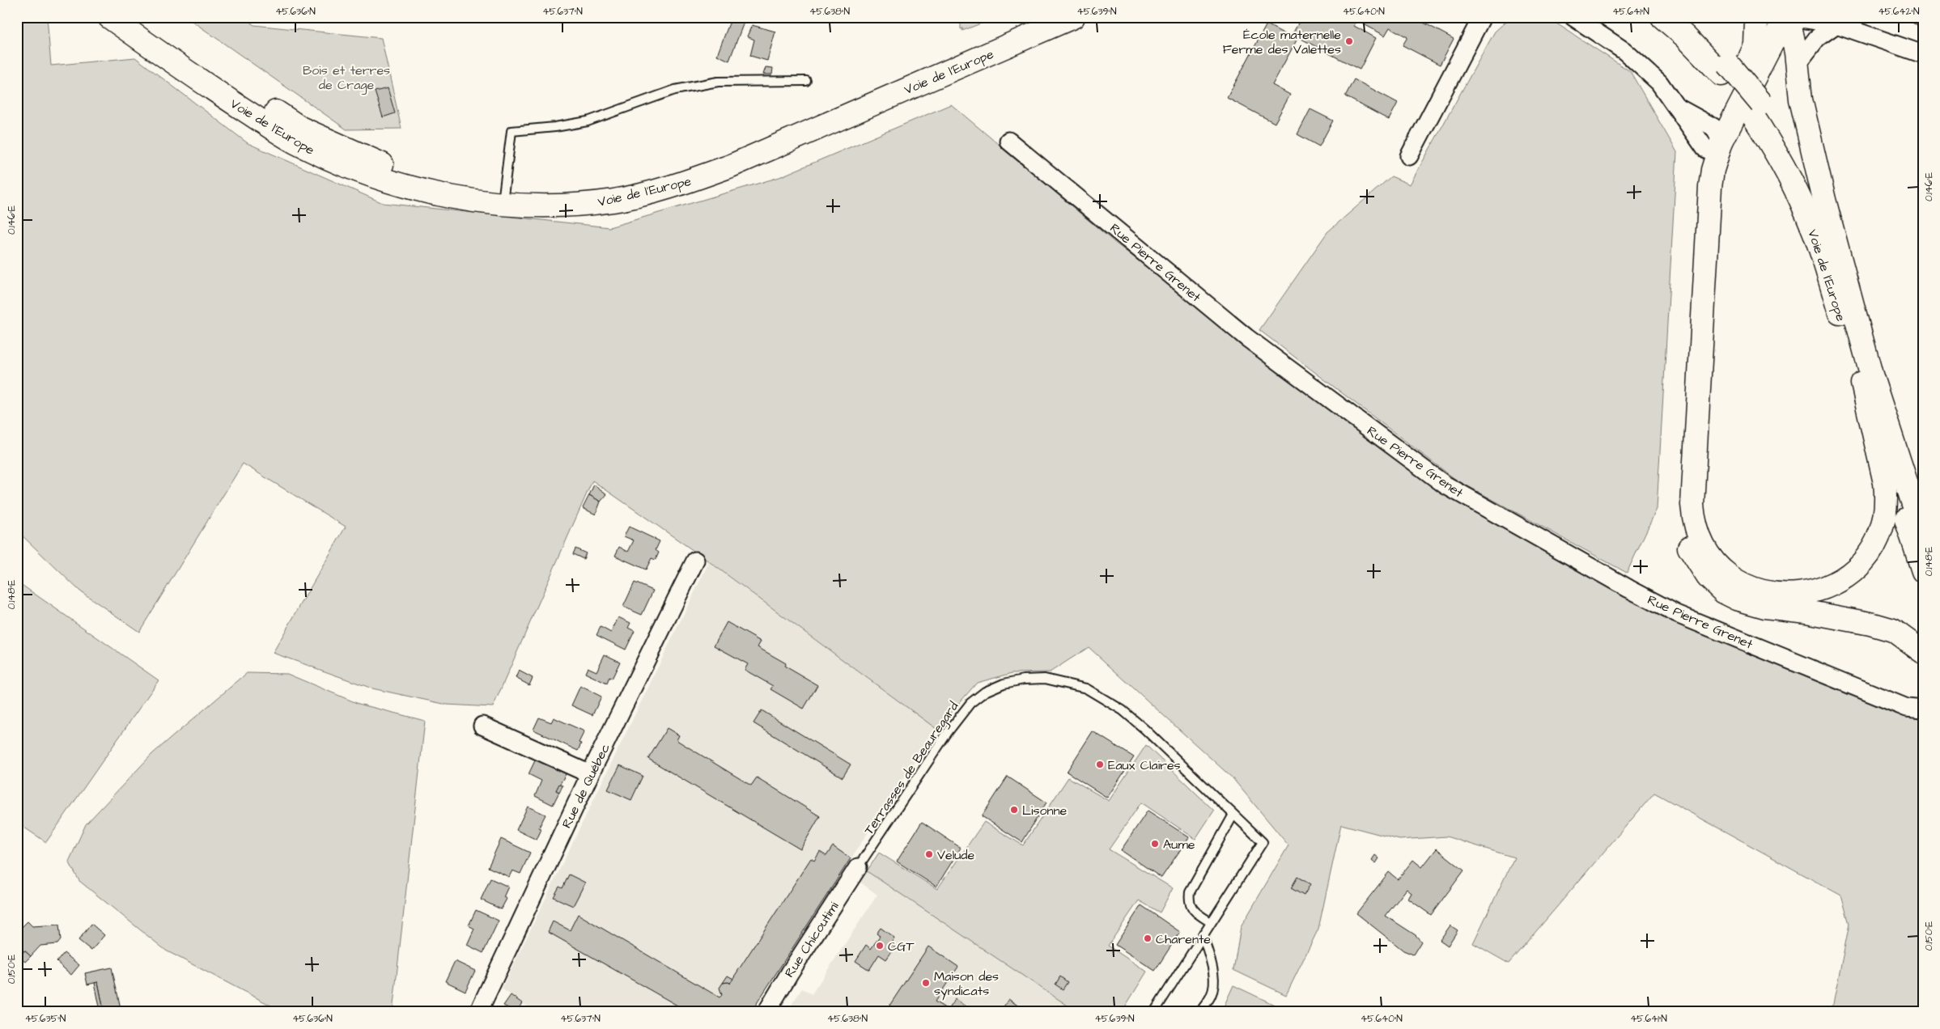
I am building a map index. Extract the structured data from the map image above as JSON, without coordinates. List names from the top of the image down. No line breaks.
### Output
{"streets":{"main road":["Voie de l'Europe"],"street":["Rue Pierre Grenet","Rue de Québec","Rue Chicoutimi"],"lane":["Terrasses de Beauregard"]},"crossings":[["Terrasses de Beauregard","Rue Chicoutimi"]],"parks":["Bois et terres de Crage"],"places":["École maternelle Ferme des Valettes","Eaux Claires","Lisonne","Aume","Velude","Charente","CGT","Maison des syndicats"],"coordinates":["45.636°N","45.637°N","45.638°N","45.639°N","45.640°N","45.641°N","45.642°N","0.146°E","0.148°E","0.150°E","45.635°N"]}
